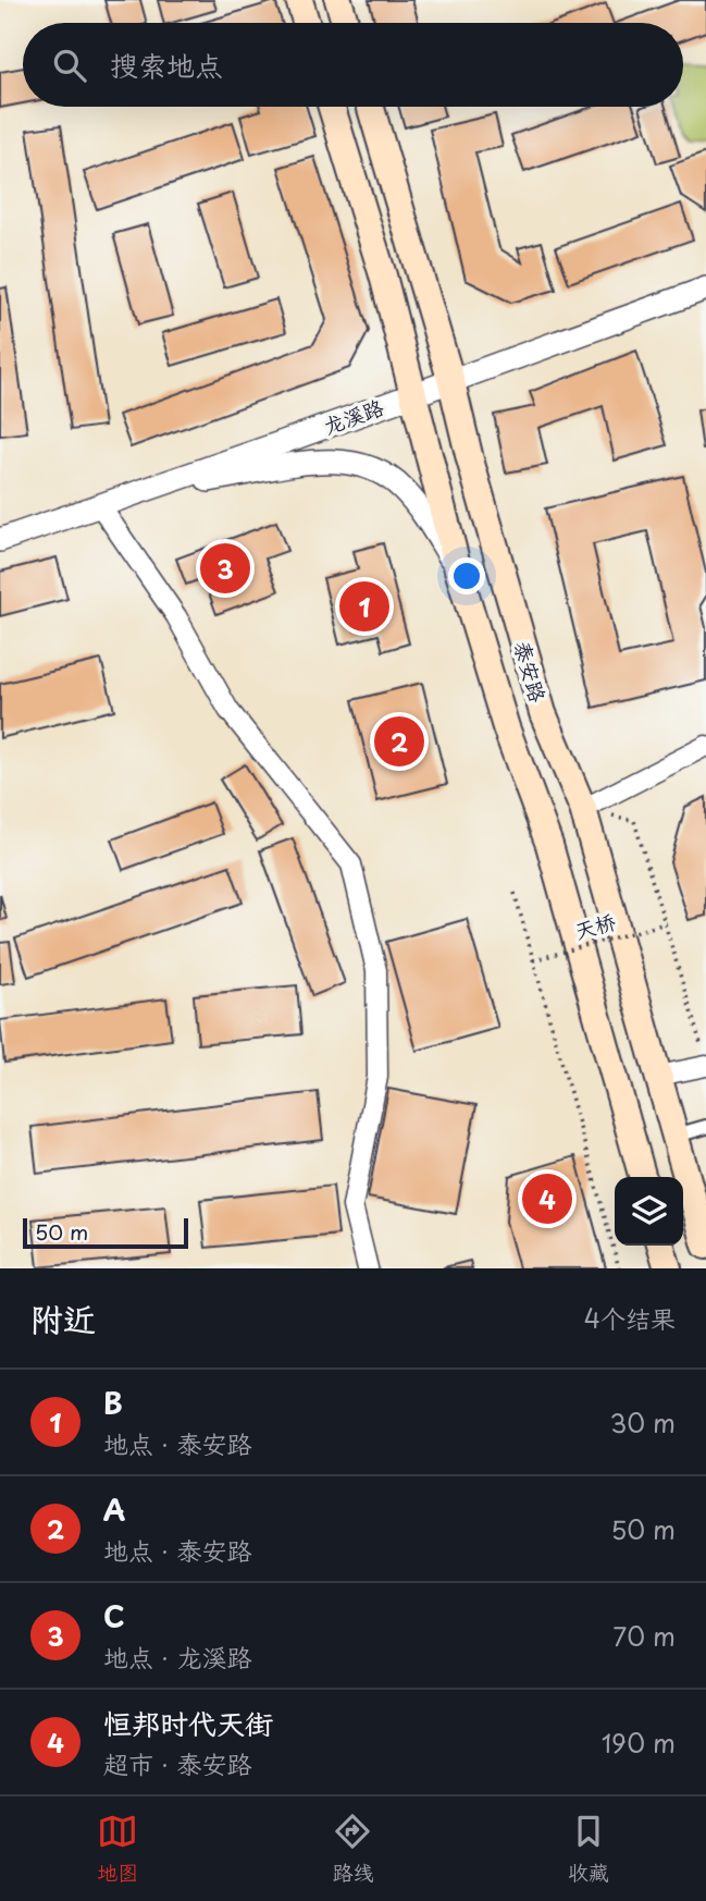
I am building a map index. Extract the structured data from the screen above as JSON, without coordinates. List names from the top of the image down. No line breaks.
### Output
{"streets":{"main road":["泰安路"],"street":["龙溪路"],"path":["天桥"]},"crossings":[["龙溪路","泰安路"]],"scale_bar":"50 m","page":{"search":"搜索地点","pins":["3","1","2","4"],"scale":"50 m","heading":["附近","4个结果"],"list":[{"mark":"1","name":"B","note":"地点 · 泰安路","value":"30 m"},{"mark":"2","name":"A","note":"地点 · 泰安路","value":"50 m"},{"mark":"3","name":"C","note":"地点 · 龙溪路","value":"70 m"},{"mark":"4","name":"恒邦时代天街","note":"超市 · 泰安路","value":"190 m"}],"nav":["地图","路线","收藏"]}}
